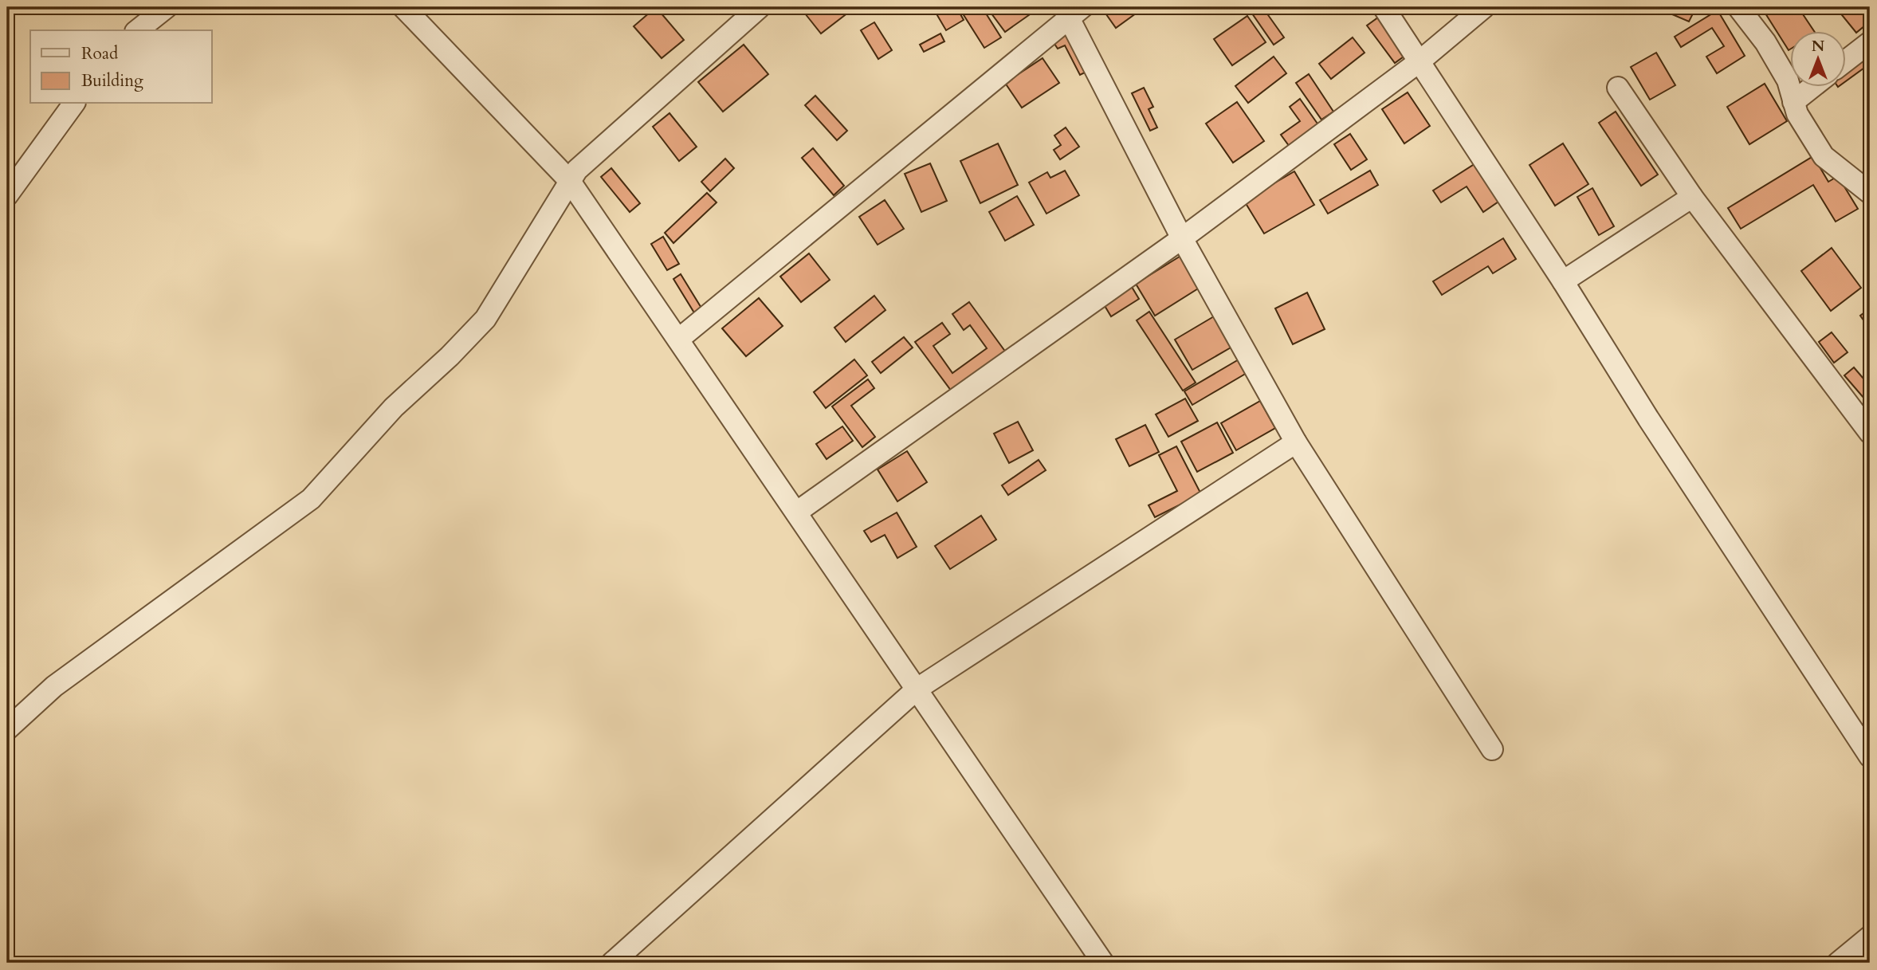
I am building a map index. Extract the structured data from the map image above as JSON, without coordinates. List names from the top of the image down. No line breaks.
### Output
{"legend":["Road","Building"],"north":"top"}
